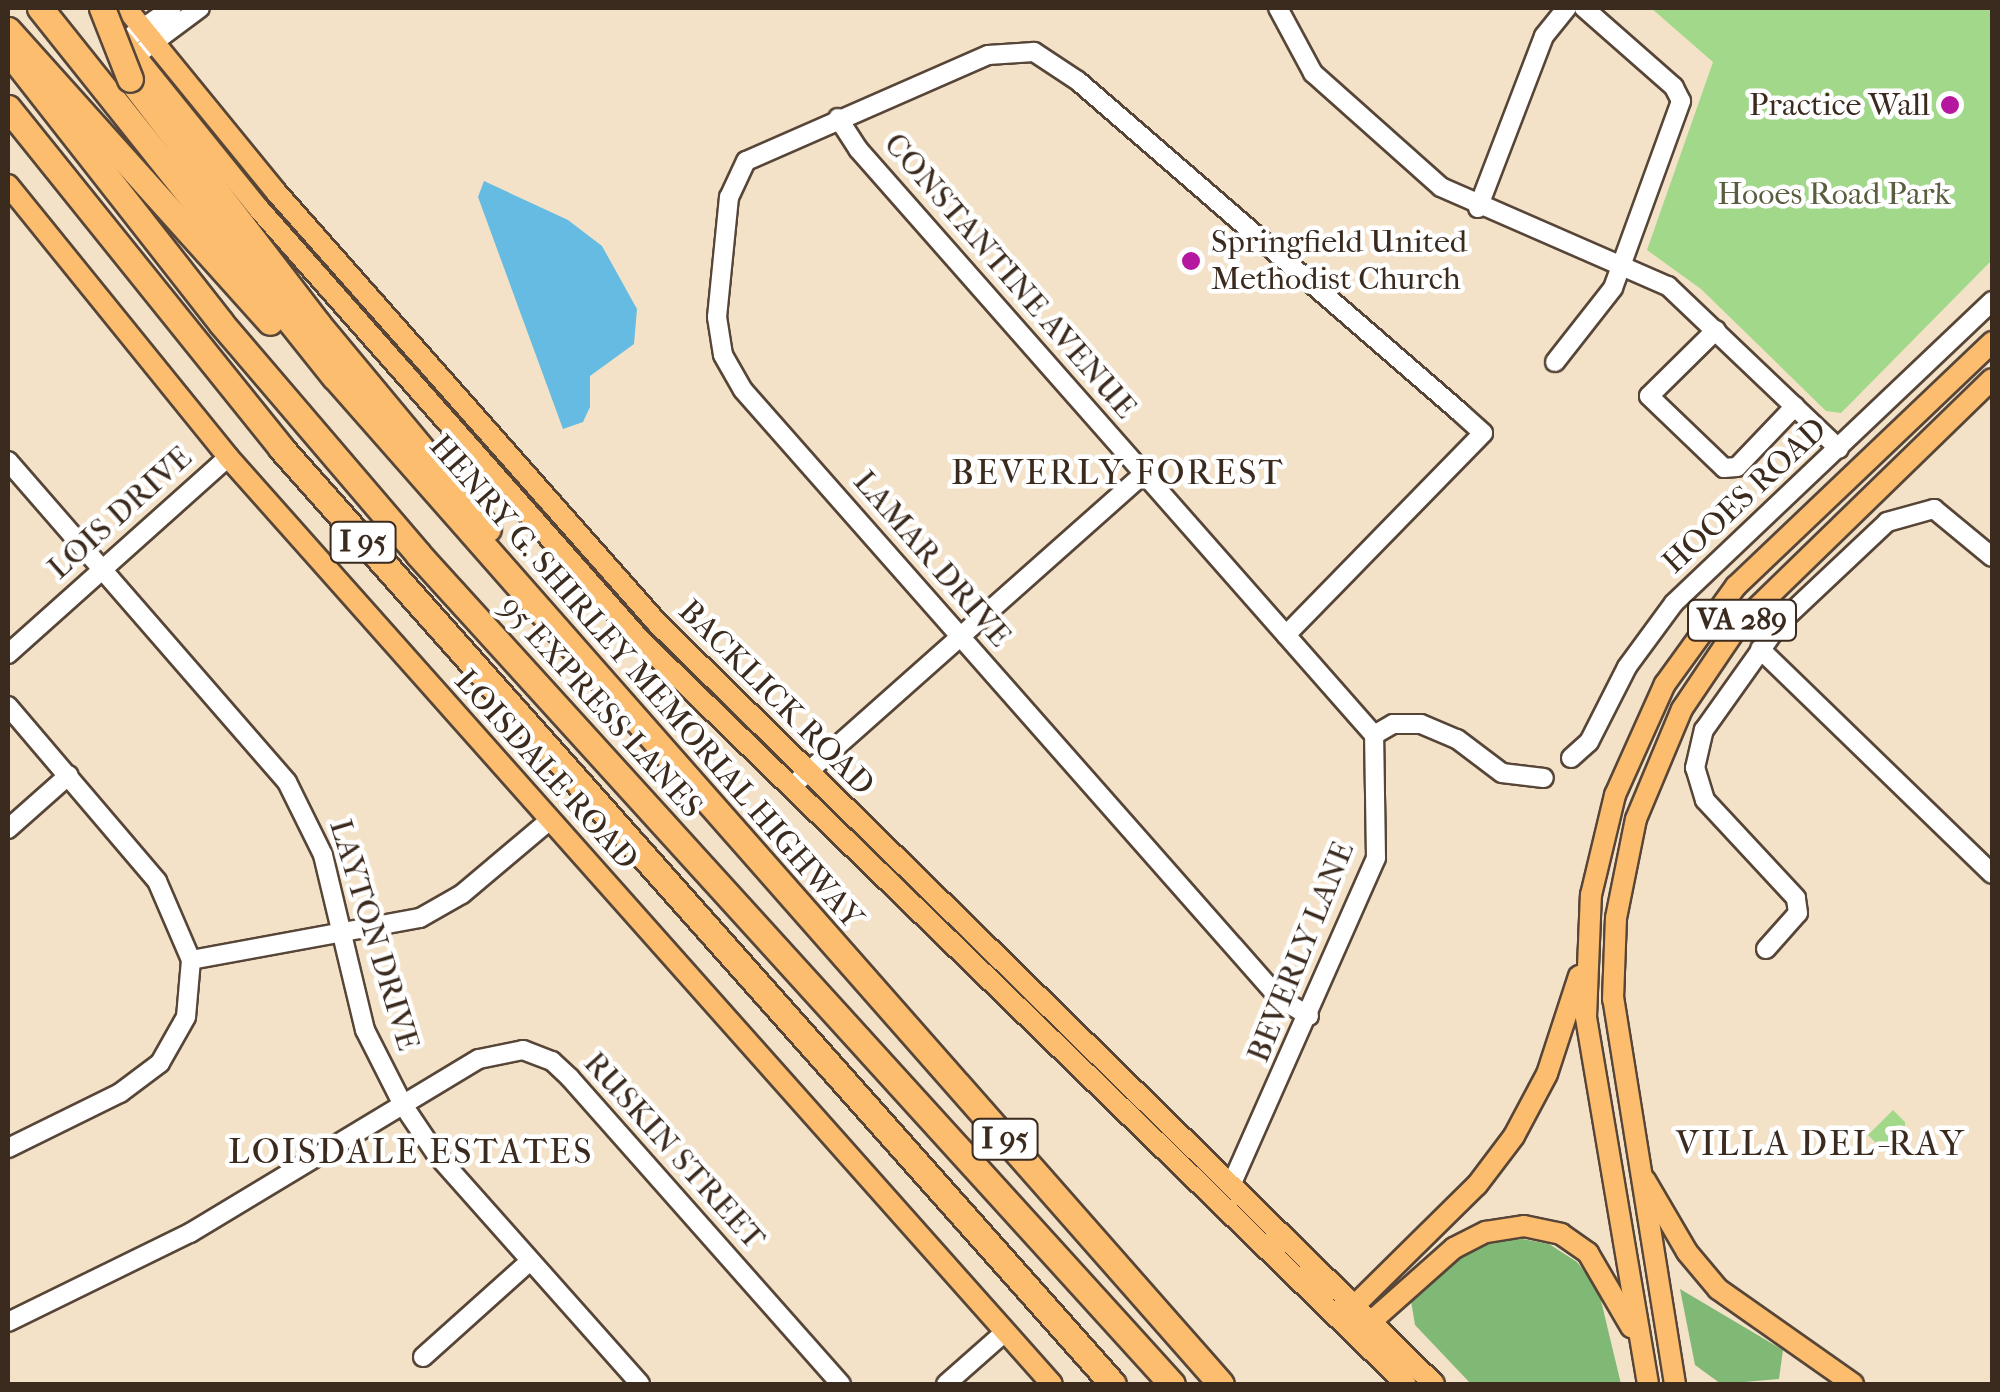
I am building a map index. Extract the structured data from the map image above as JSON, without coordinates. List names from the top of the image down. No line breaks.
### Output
{"streets":{"highway":["I 95","HENRY G. SHIRLEY MEMORIAL HIGHWAY","95 EXPRESS LANES"],"main road":["VA 289","BACKLICK ROAD","LOISDALE ROAD"],"street":["CONSTANTINE AVENUE","HOOES ROAD","LOIS DRIVE","LAMAR DRIVE","LAYTON DRIVE","BEVERLY LANE","RUSKIN STREET"]},"crossings":[["CONSTANTINE AVENUE","LAMAR DRIVE"],["CONSTANTINE AVENUE","BEVERLY LANE"],["LOIS DRIVE","LOISDALE ROAD"],["LOIS DRIVE","LAYTON DRIVE"],["LAMAR DRIVE","BEVERLY LANE"],["BACKLICK ROAD","BEVERLY LANE"],["LAYTON DRIVE","RUSKIN STREET"]],"districts":["BEVERLY FOREST","VILLA DEL-RAY","LOISDALE ESTATES"],"parks":["Hooes Road Park"],"places":["Practice Wall","Springfield United Methodist Church"]}
